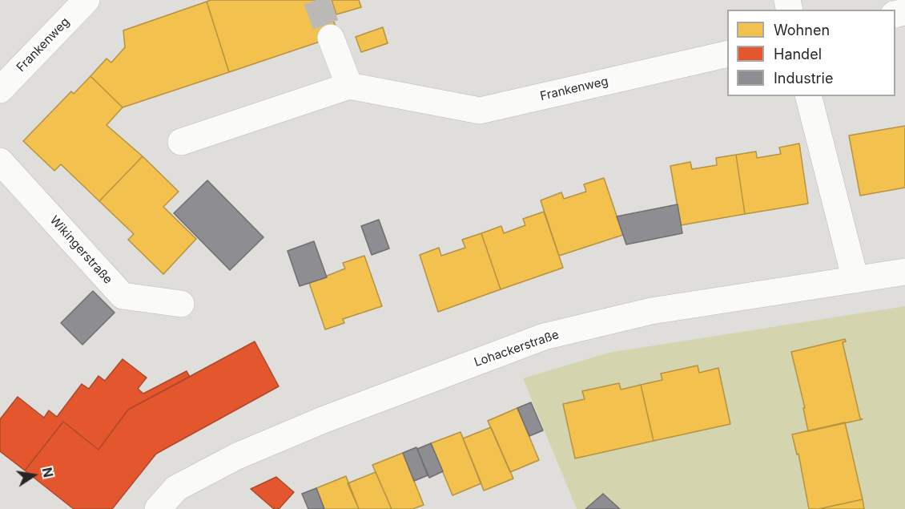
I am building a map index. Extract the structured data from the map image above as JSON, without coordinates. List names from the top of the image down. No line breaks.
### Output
{"streets":{"street":["Frankenweg","Wikingerstraße","Lohackerstraße"]},"legend":["Wohnen","Handel","Industrie"],"north":"right"}
